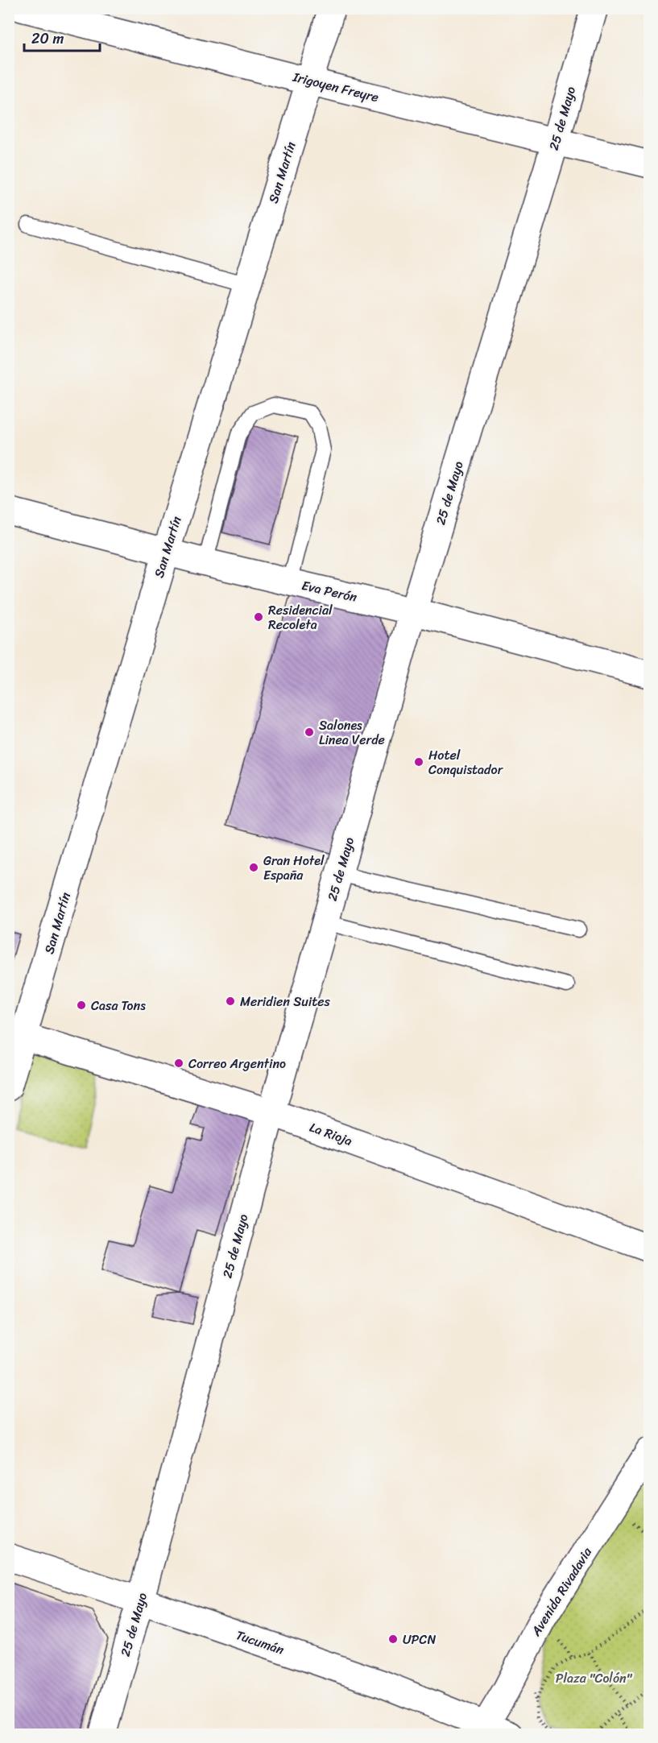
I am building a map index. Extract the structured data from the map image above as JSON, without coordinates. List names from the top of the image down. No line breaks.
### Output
{"streets":{"street":["Irigoyen Freyre","25 de Mayo","San Martín","Eva Perón","La Rioja","Avenida Rivadavia","Tucumán"]},"crossings":[["Irigoyen Freyre","25 de Mayo"],["Irigoyen Freyre","San Martín"],["25 de Mayo","Eva Perón"],["25 de Mayo","La Rioja"],["25 de Mayo","Tucumán"],["San Martín","Eva Perón"],["San Martín","La Rioja"],["Avenida Rivadavia","Tucumán"]],"parks":["Plaza \"Colón\""],"places":["Residencial Recoleta","Salones Linea Verde","Hotel Conquistador","Gran Hotel España","Meridien Suites","Casa Tons","Correo Argentino","UPCN"],"scale_bar":"20 m"}
